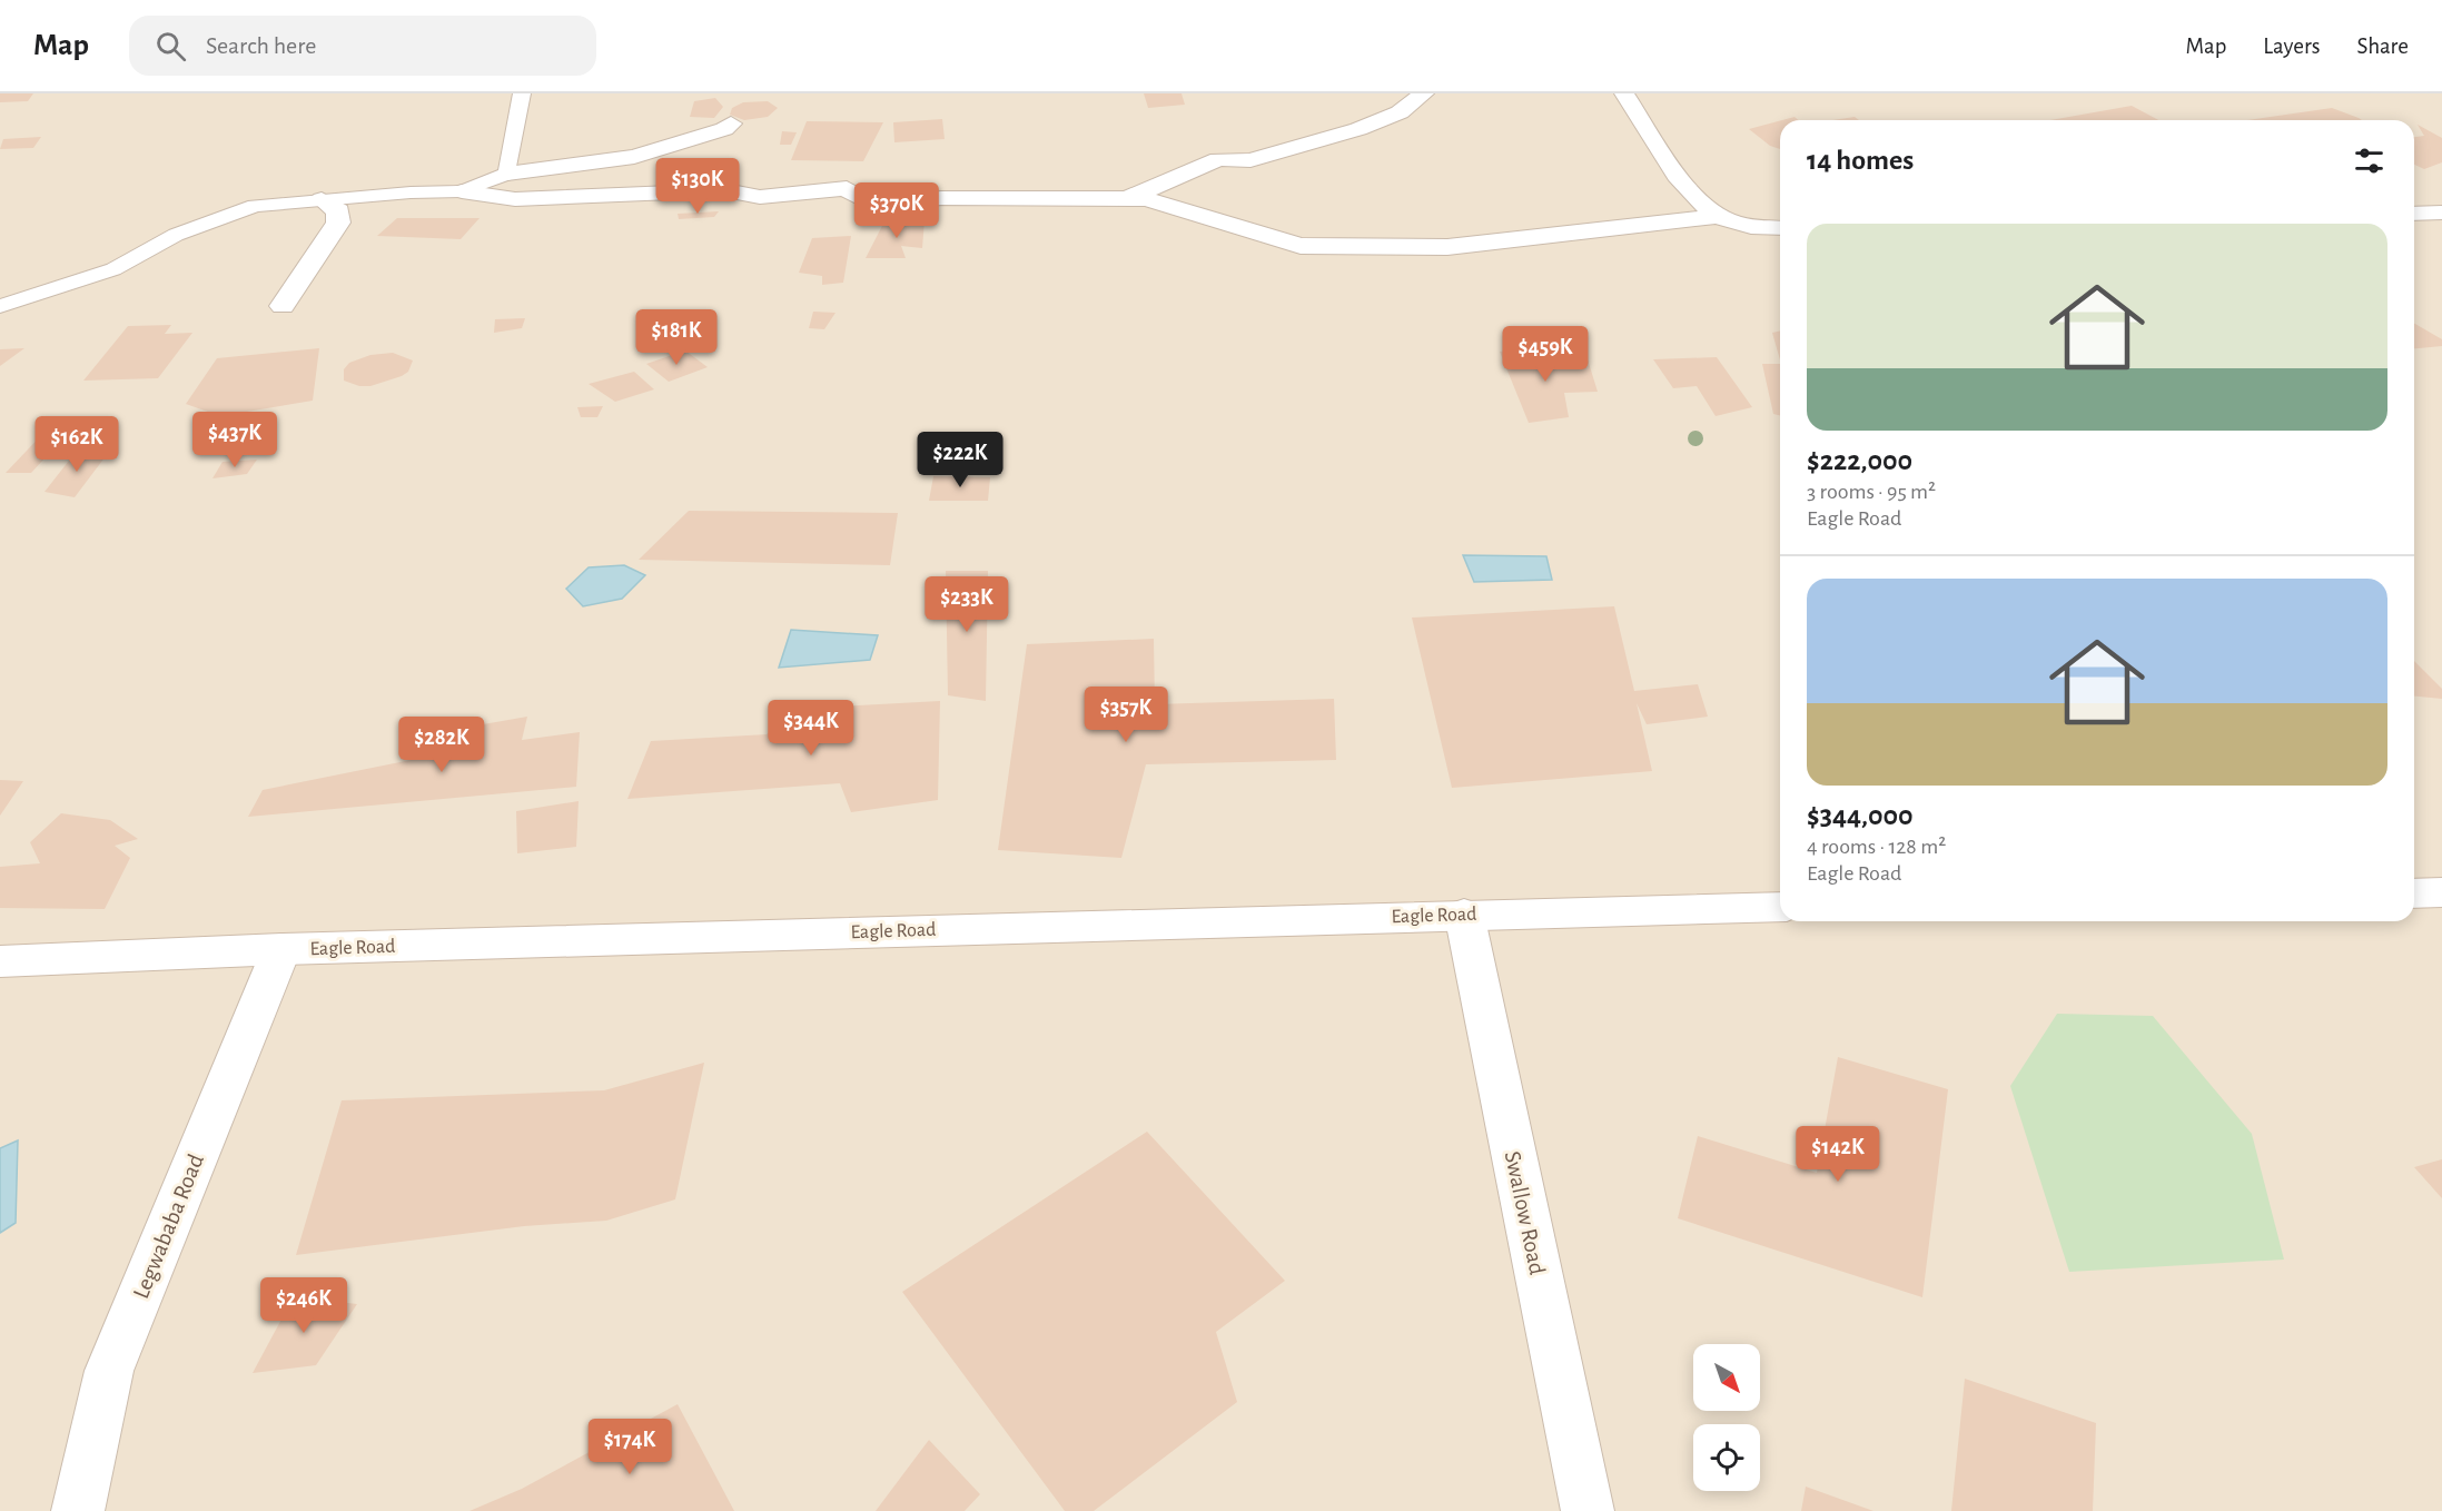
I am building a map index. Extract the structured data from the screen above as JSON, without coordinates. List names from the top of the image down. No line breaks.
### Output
{"streets":{"street":["Eagle Road","Swallow Road","Legwababa Road"]},"crossings":[["Eagle Road","Swallow Road"],["Eagle Road","Legwababa Road"]],"north":"bottom right","page":{"header":"Map","search":"Search here","nav":["Map","Layers","Share"],"heading":"14 homes","price":["$130K","$370K","$181K","$459K","$437K","$162K","$222K","$233K","$357K","$344K","$282K","$142K","$246K","$174K"],"list":[{"name":"$222,000","note":"3 rooms · 95 m² · Eagle Road"},{"name":"$344,000","note":"4 rooms · 128 m² · Eagle Road"}]}}
